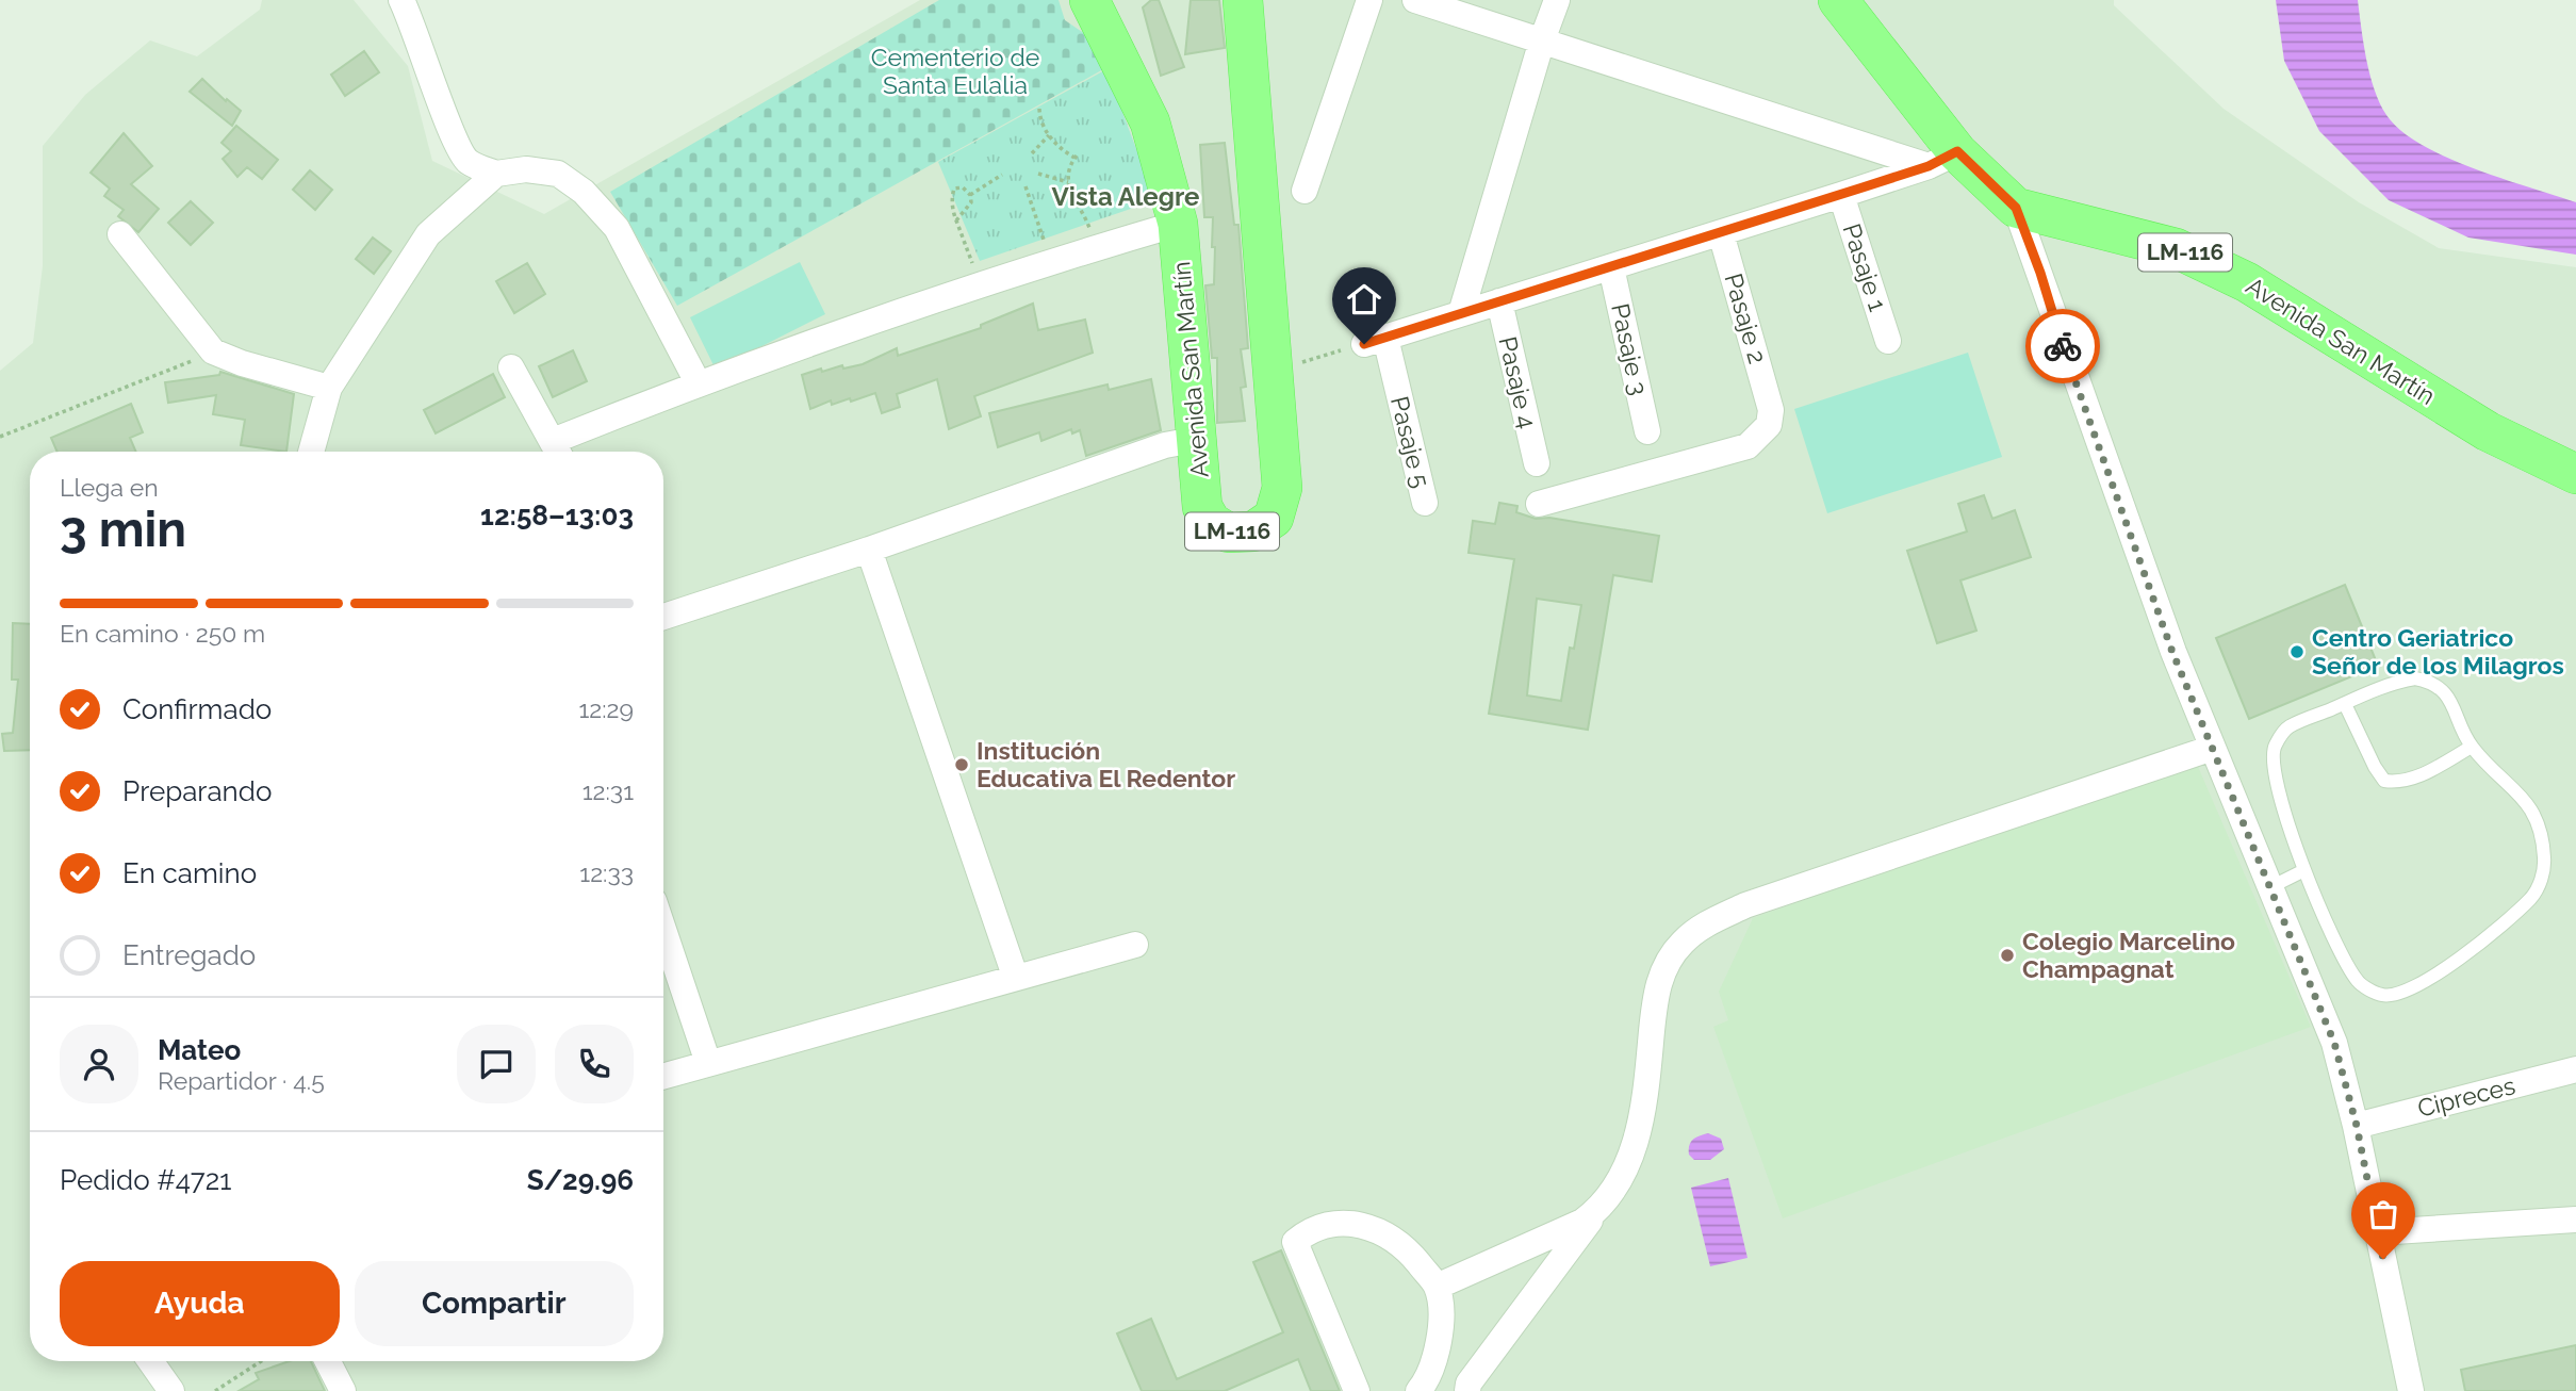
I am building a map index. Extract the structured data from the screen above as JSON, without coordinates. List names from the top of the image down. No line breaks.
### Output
{"streets":{"main road":["LM-116","Avenida San Martín"],"street":["Pasaje 1","Pasaje 2","Pasaje 3","Pasaje 4","Pasaje 5","Cipreces"]},"districts":["Vista Alegre"],"parks":["Cementerio de Santa Eulalia"],"places":["Centro Geriatrico Señor de los Milagros","Institución Educativa El Redentor","Colegio Marcelino Champagnat"],"page":{"heading":["3 min","Llega en","12:58–13:03"],"panel":["Mateo","Repartidor · 4.5","Pedido #4721","S/29.96"],"bar":"En camino · 250 m","list":[["Confirmado","12:29"],["Preparando","12:31"],["En camino","12:33"],"Entregado"],"buttons":["Ayuda","Compartir"]}}
